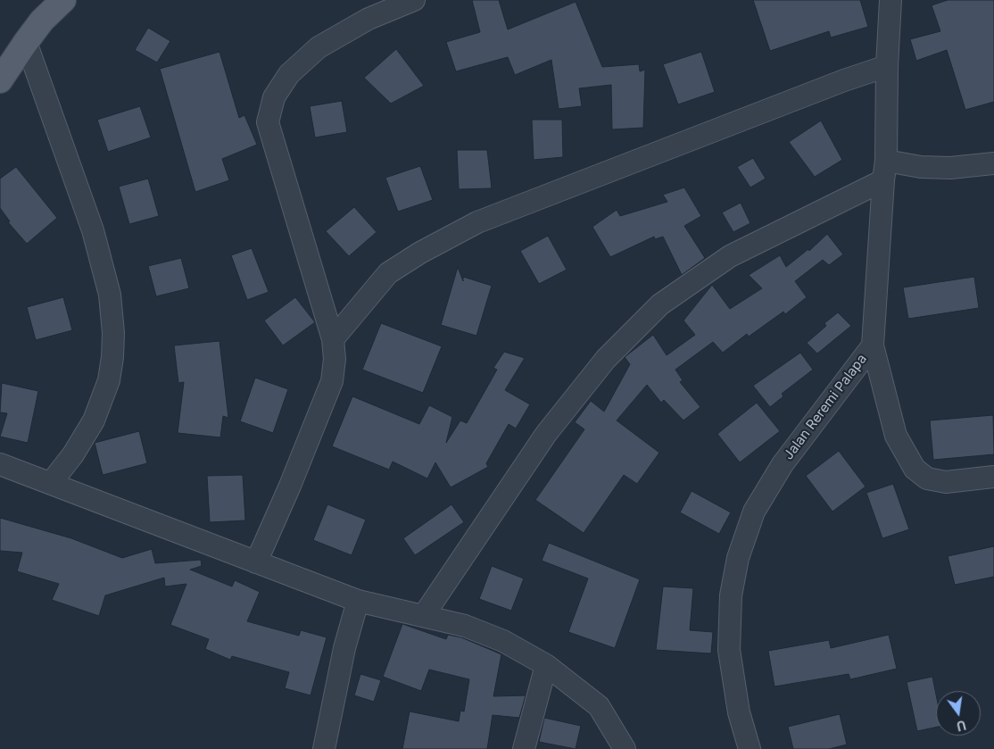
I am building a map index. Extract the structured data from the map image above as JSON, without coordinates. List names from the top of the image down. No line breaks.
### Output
{"streets":{"street":["Jalan Reremi Palapa"]},"north":"bottom"}
